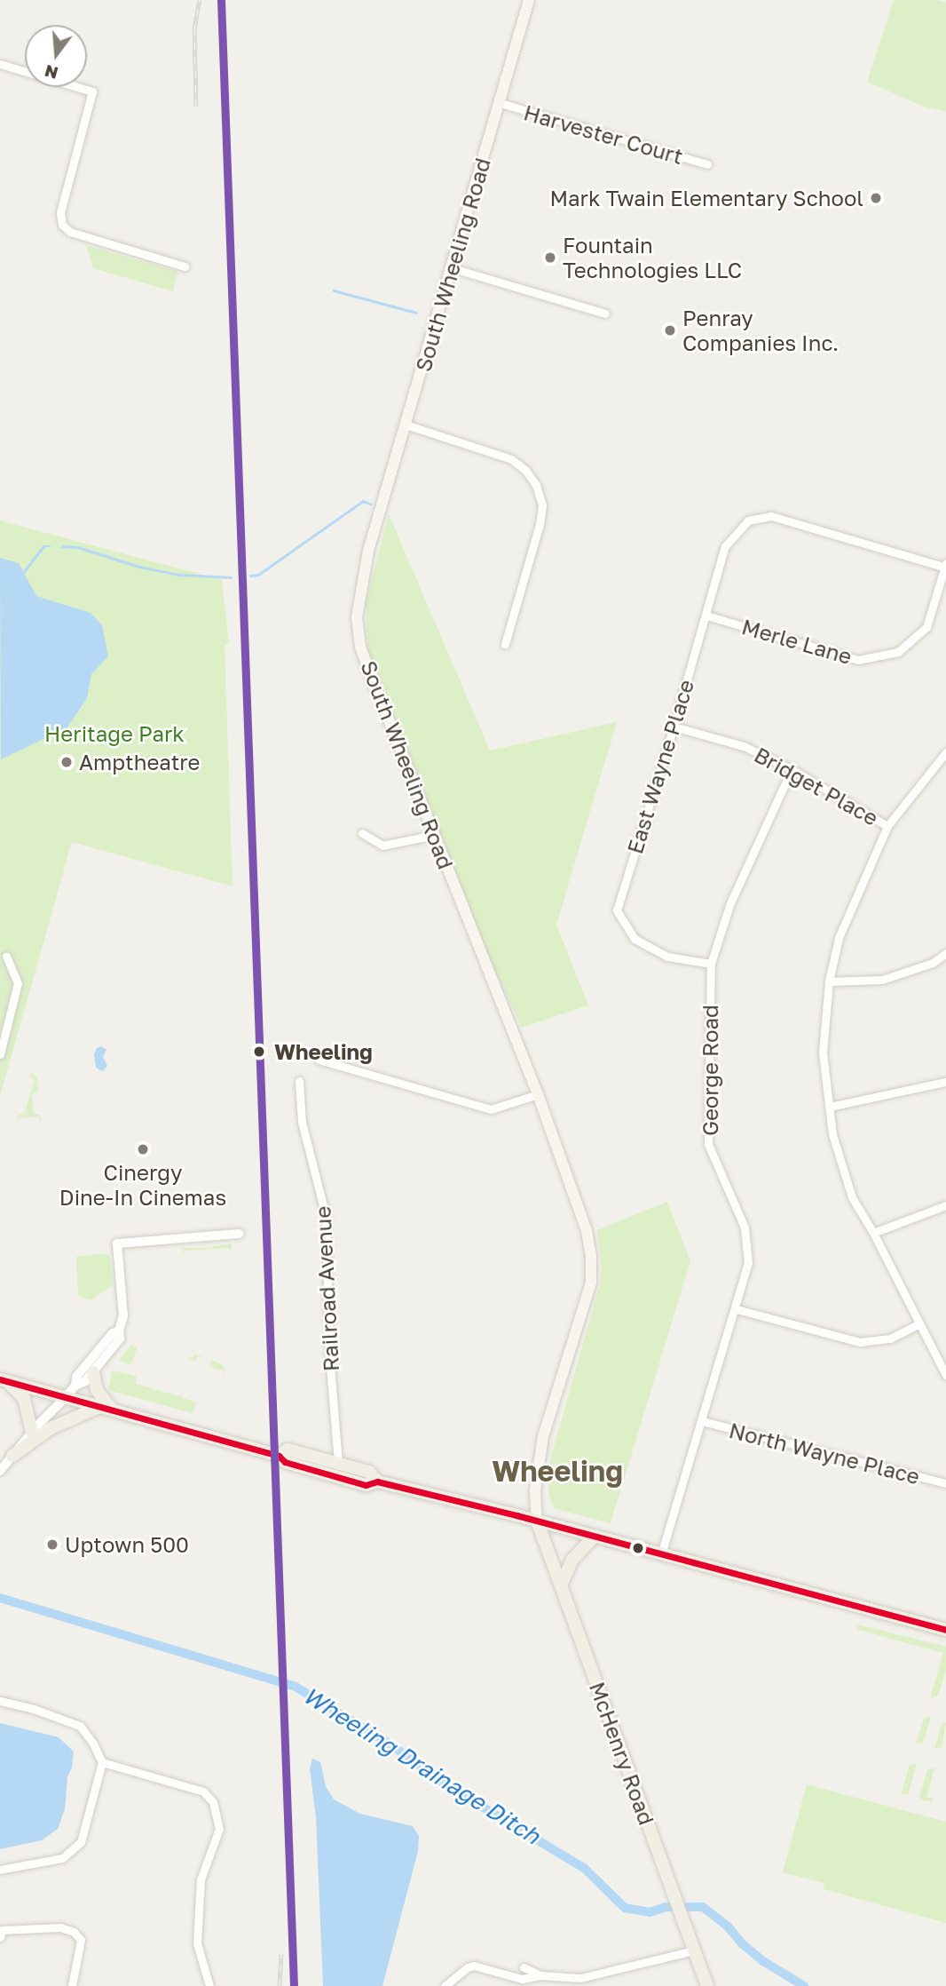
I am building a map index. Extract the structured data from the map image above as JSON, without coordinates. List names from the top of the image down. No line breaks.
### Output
{"streets":{"main road":["South Wheeling Road","McHenry Road"],"street":["Harvester Court","Merle Lane","East Wayne Place","Bridget Place","George Road","Railroad Avenue","North Wayne Place"]},"crossings":[["Harvester Court","South Wheeling Road"],["South Wheeling Road","McHenry Road"],["Merle Lane","East Wayne Place"],["East Wayne Place","Bridget Place"],["East Wayne Place","George Road"],["Bridget Place","George Road"],["George Road","North Wayne Place"]],"districts":["Wheeling"],"water":["Wheeling Drainage Ditch"],"parks":["Heritage Park"],"places":["Mark Twain Elementary School","Fountain Technologies LLC","Penray Companies Inc.","Amptheatre","Wheeling","Cinergy Dine-In Cinemas","Uptown 500"],"north":"bottom"}
